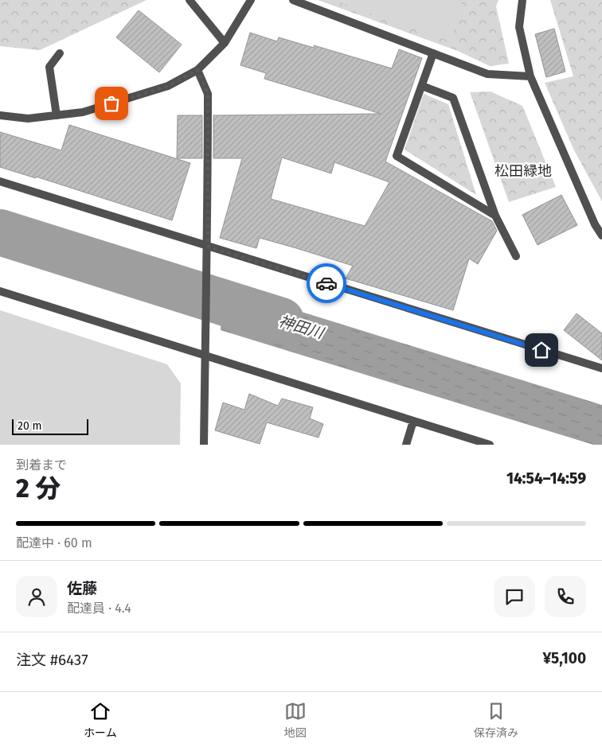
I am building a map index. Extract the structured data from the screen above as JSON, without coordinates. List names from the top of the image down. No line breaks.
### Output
{"water":["神田川"],"parks":["松田緑地"],"scale_bar":"20 m","page":{"scale":"20 m","heading":["2 分","到着まで","14:54–14:59"],"panel":["佐藤","配達員 · 4.4","注文 #6437","¥5,100"],"bar":"配達中 · 60 m","tabs":["ホーム","地図","保存済み"]}}
